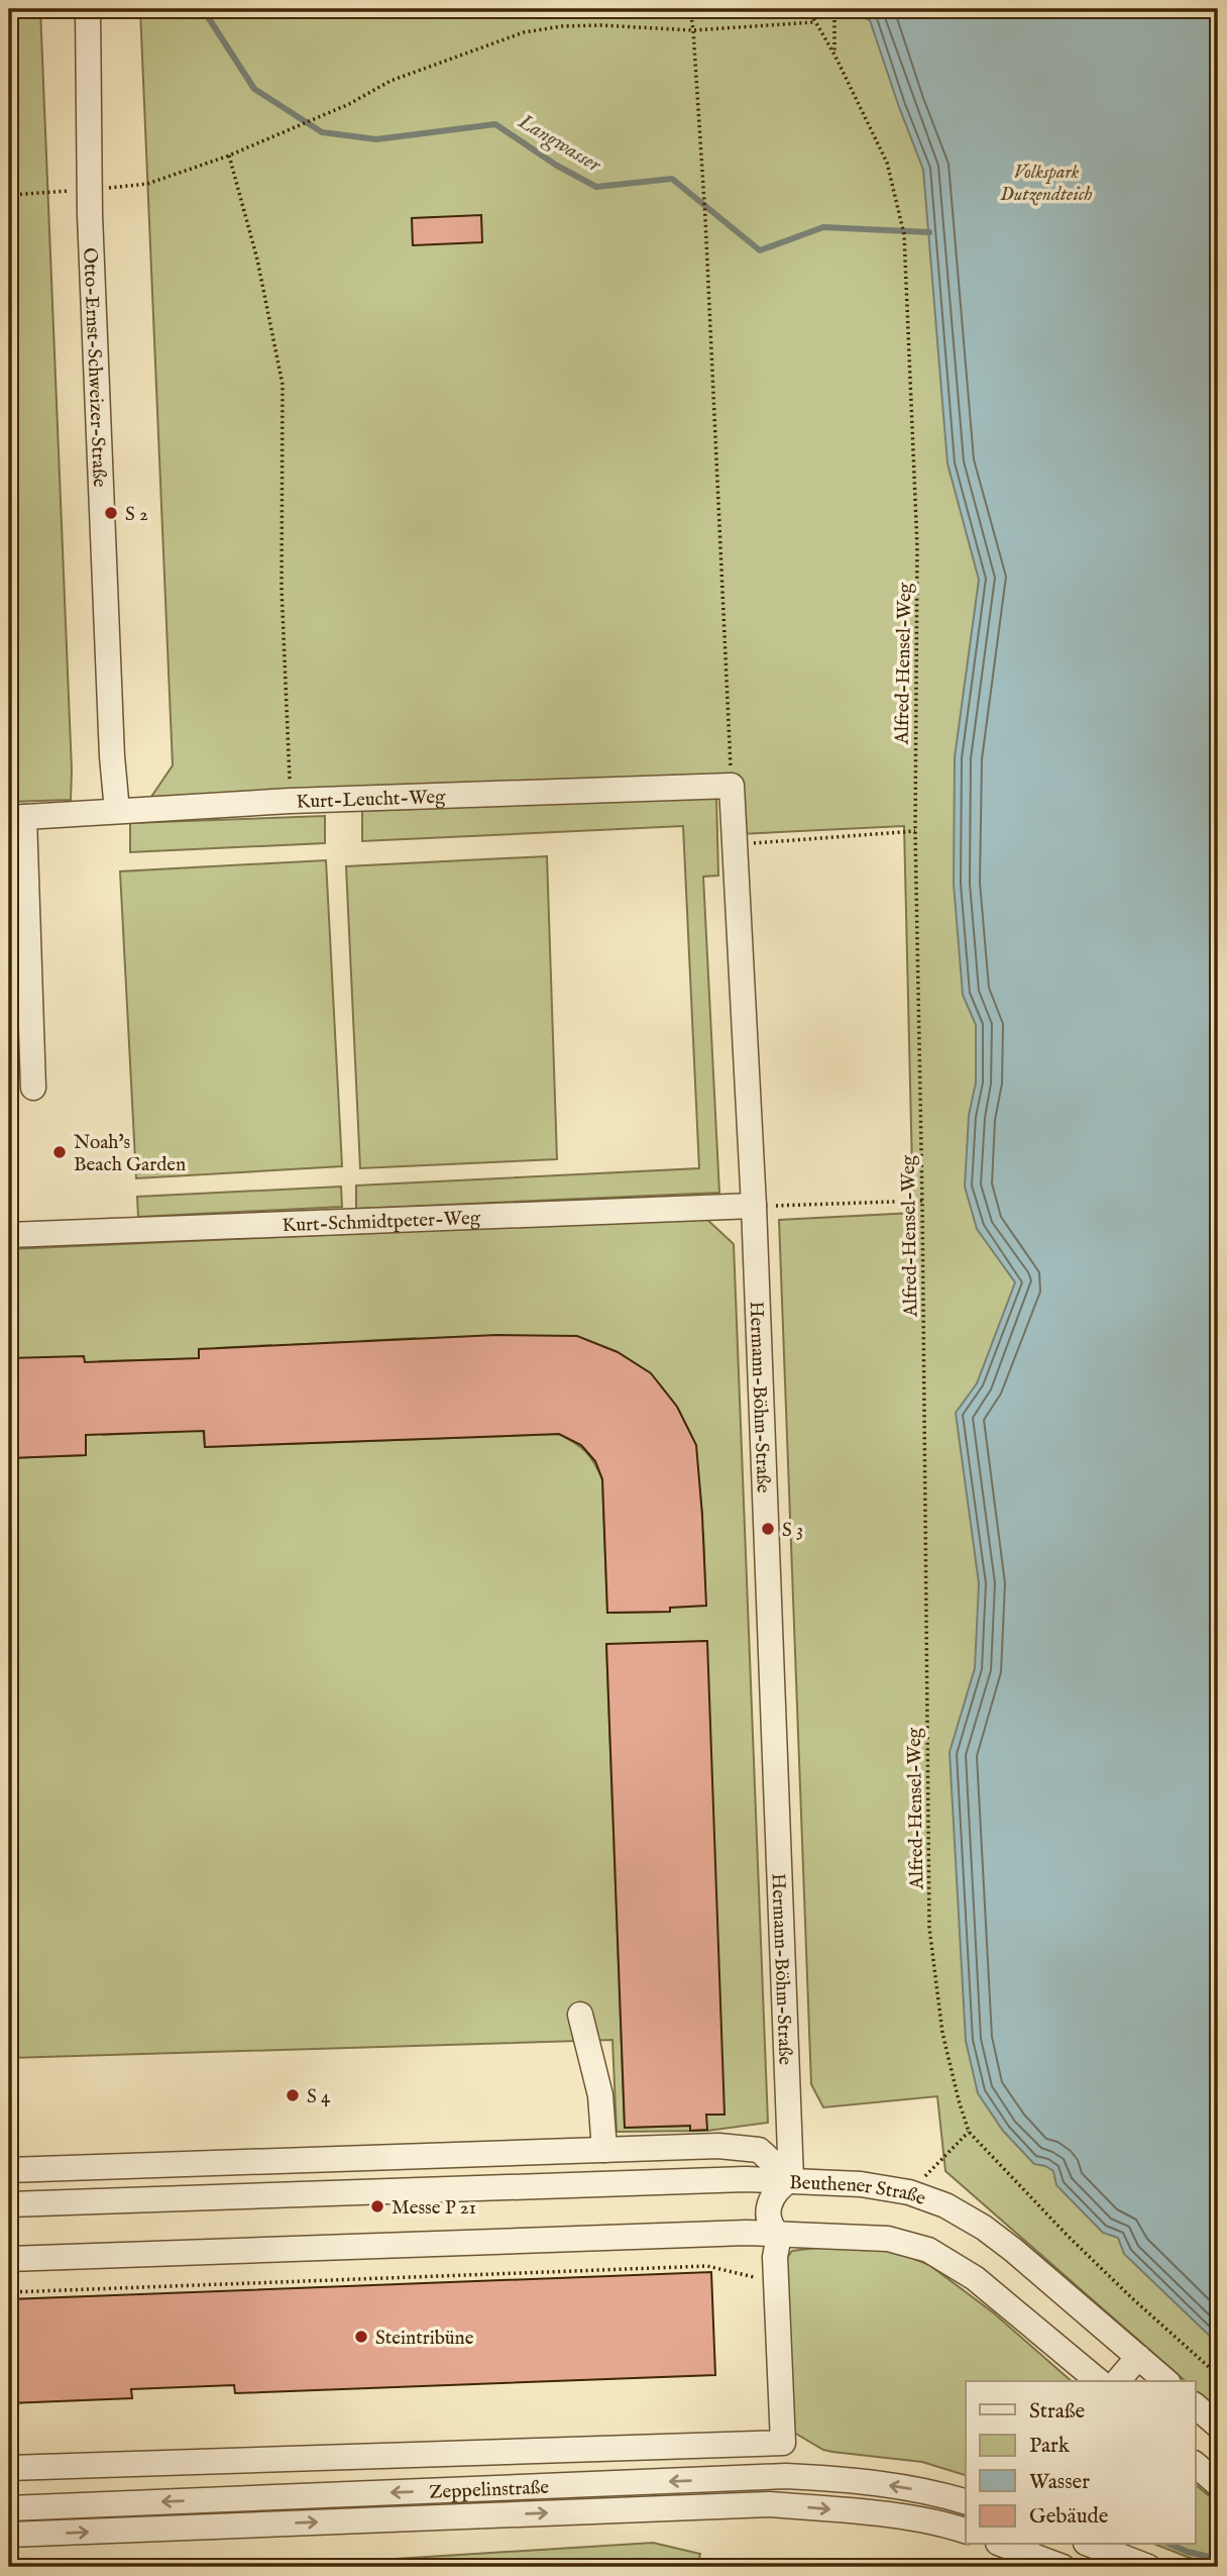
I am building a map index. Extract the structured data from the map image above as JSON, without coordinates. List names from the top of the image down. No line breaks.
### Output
{"streets":{"street":["Otto-Ernst-Schweizer-Straße","Kurt-Leucht-Weg","Kurt-Schmidtpeter-Weg","Hermann-Böhm-Straße","Beuthener Straße","Zeppelinstraße"],"path":["Alfred-Hensel-Weg"]},"crossings":[["Otto-Ernst-Schweizer-Straße","Kurt-Leucht-Weg"],["Kurt-Leucht-Weg","Hermann-Böhm-Straße"],["Kurt-Schmidtpeter-Weg","Hermann-Böhm-Straße"],["Hermann-Böhm-Straße","Beuthener Straße"]],"water":["Langwasser"],"parks":["Volkspark Dutzendteich"],"places":["S 2","Noah's Beach Garden","S 3","S 4","Messe P 21","Steintribüne"],"legend":["Straße","Park","Wasser","Gebäude"]}
